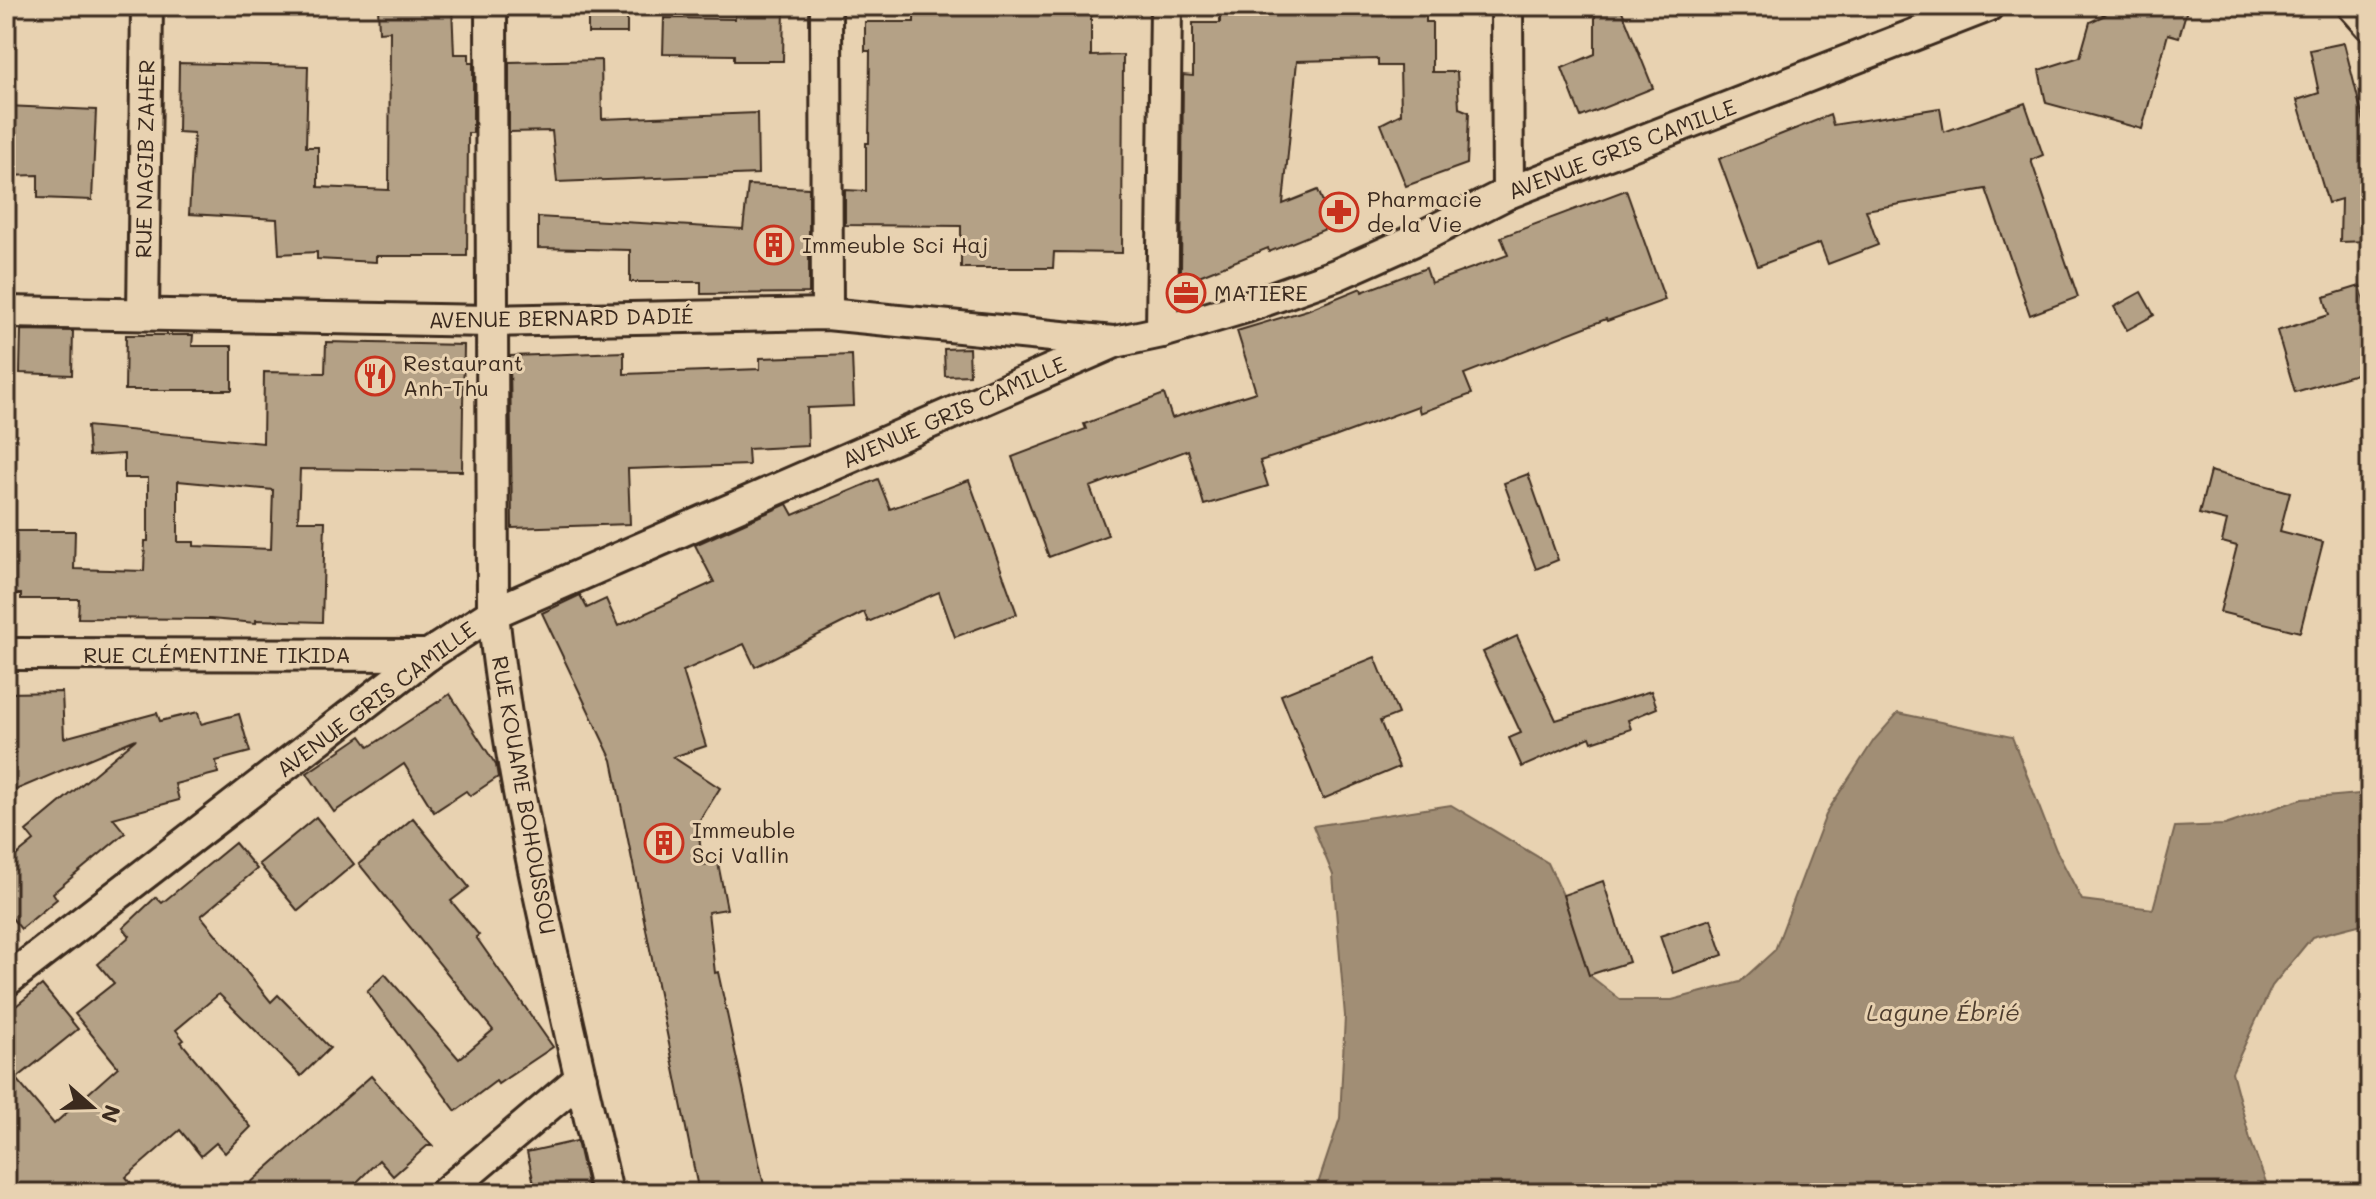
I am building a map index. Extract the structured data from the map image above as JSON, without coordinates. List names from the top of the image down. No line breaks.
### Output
{"streets":{"street":["AVENUE GRIS CAMILLE","RUE NAGIB ZAHER","AVENUE BERNARD DADIÉ","RUE CLÉMENTINE TIKIDA","RUE KOUAME BOHOUSSOU"]},"crossings":[["AVENUE GRIS CAMILLE","AVENUE BERNARD DADIÉ"],["AVENUE GRIS CAMILLE","RUE CLÉMENTINE TIKIDA"],["AVENUE GRIS CAMILLE","RUE KOUAME BOHOUSSOU"],["RUE NAGIB ZAHER","AVENUE BERNARD DADIÉ"],["AVENUE BERNARD DADIÉ","RUE KOUAME BOHOUSSOU"]],"water":["Lagune Ébrié"],"places":{"pharmacy":["Pharmacie de la Vie"],"building":["Immeuble Sci Haj","Immeuble Sci Vallin"],"office":["MATIERE"],"restaurant":["Restaurant Anh-Thu"]},"north":"right"}
